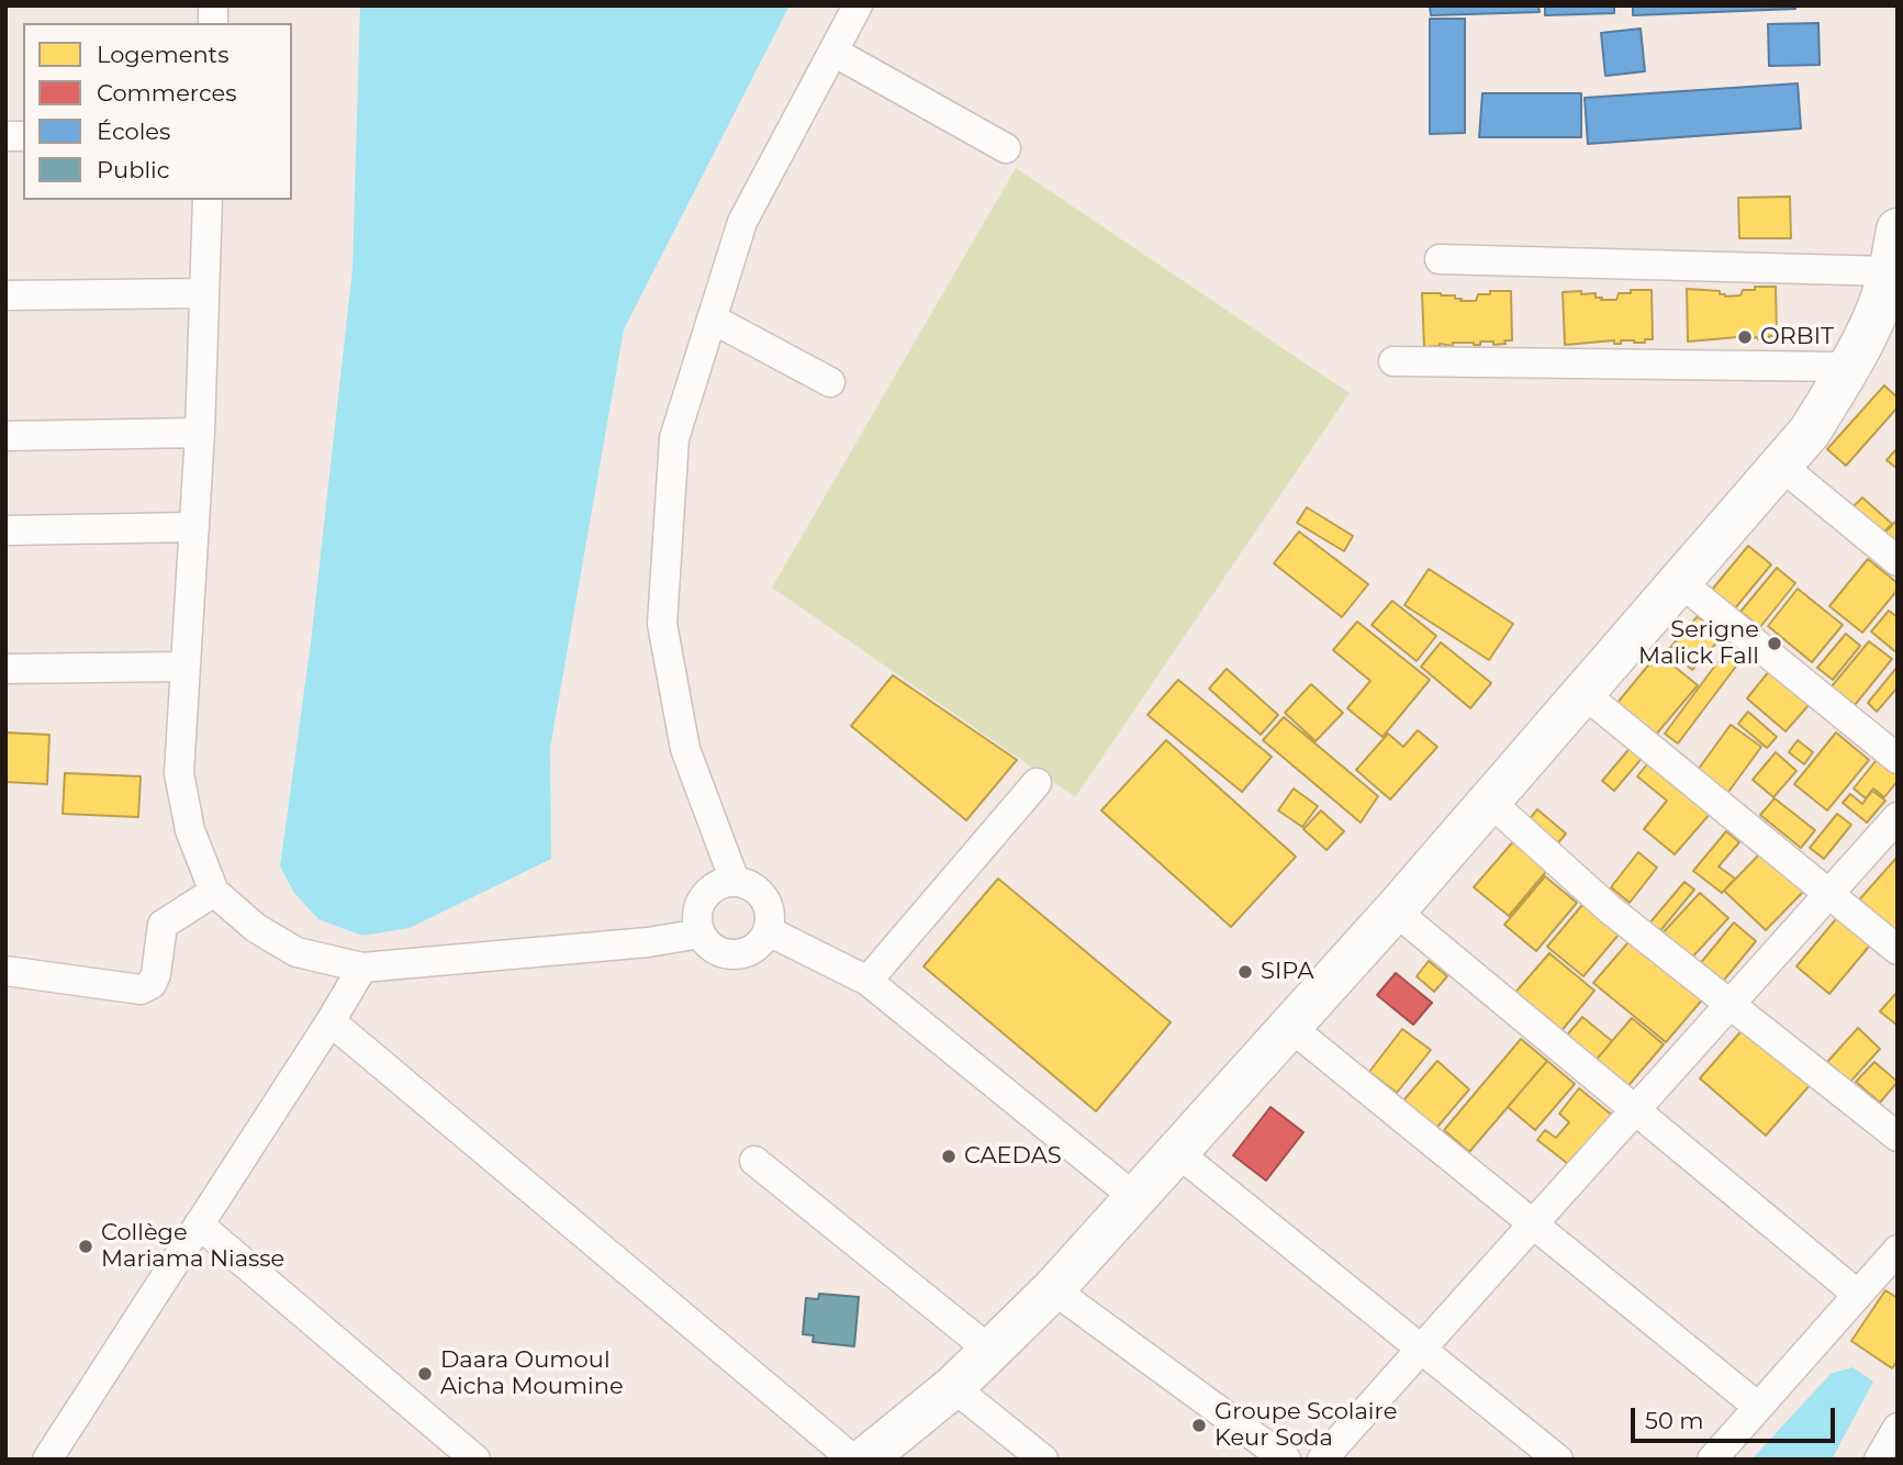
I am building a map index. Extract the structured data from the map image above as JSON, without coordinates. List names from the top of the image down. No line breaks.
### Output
{"places":["ORBIT","Serigne Malick Fall","SIPA","CAEDAS","Collège Mariama Niasse","Daara Oumoul Aicha Moumine","Groupe Scolaire Keur Soda"],"legend":["Logements","Commerces","Écoles","Public"],"scale_bar":"50 m"}
